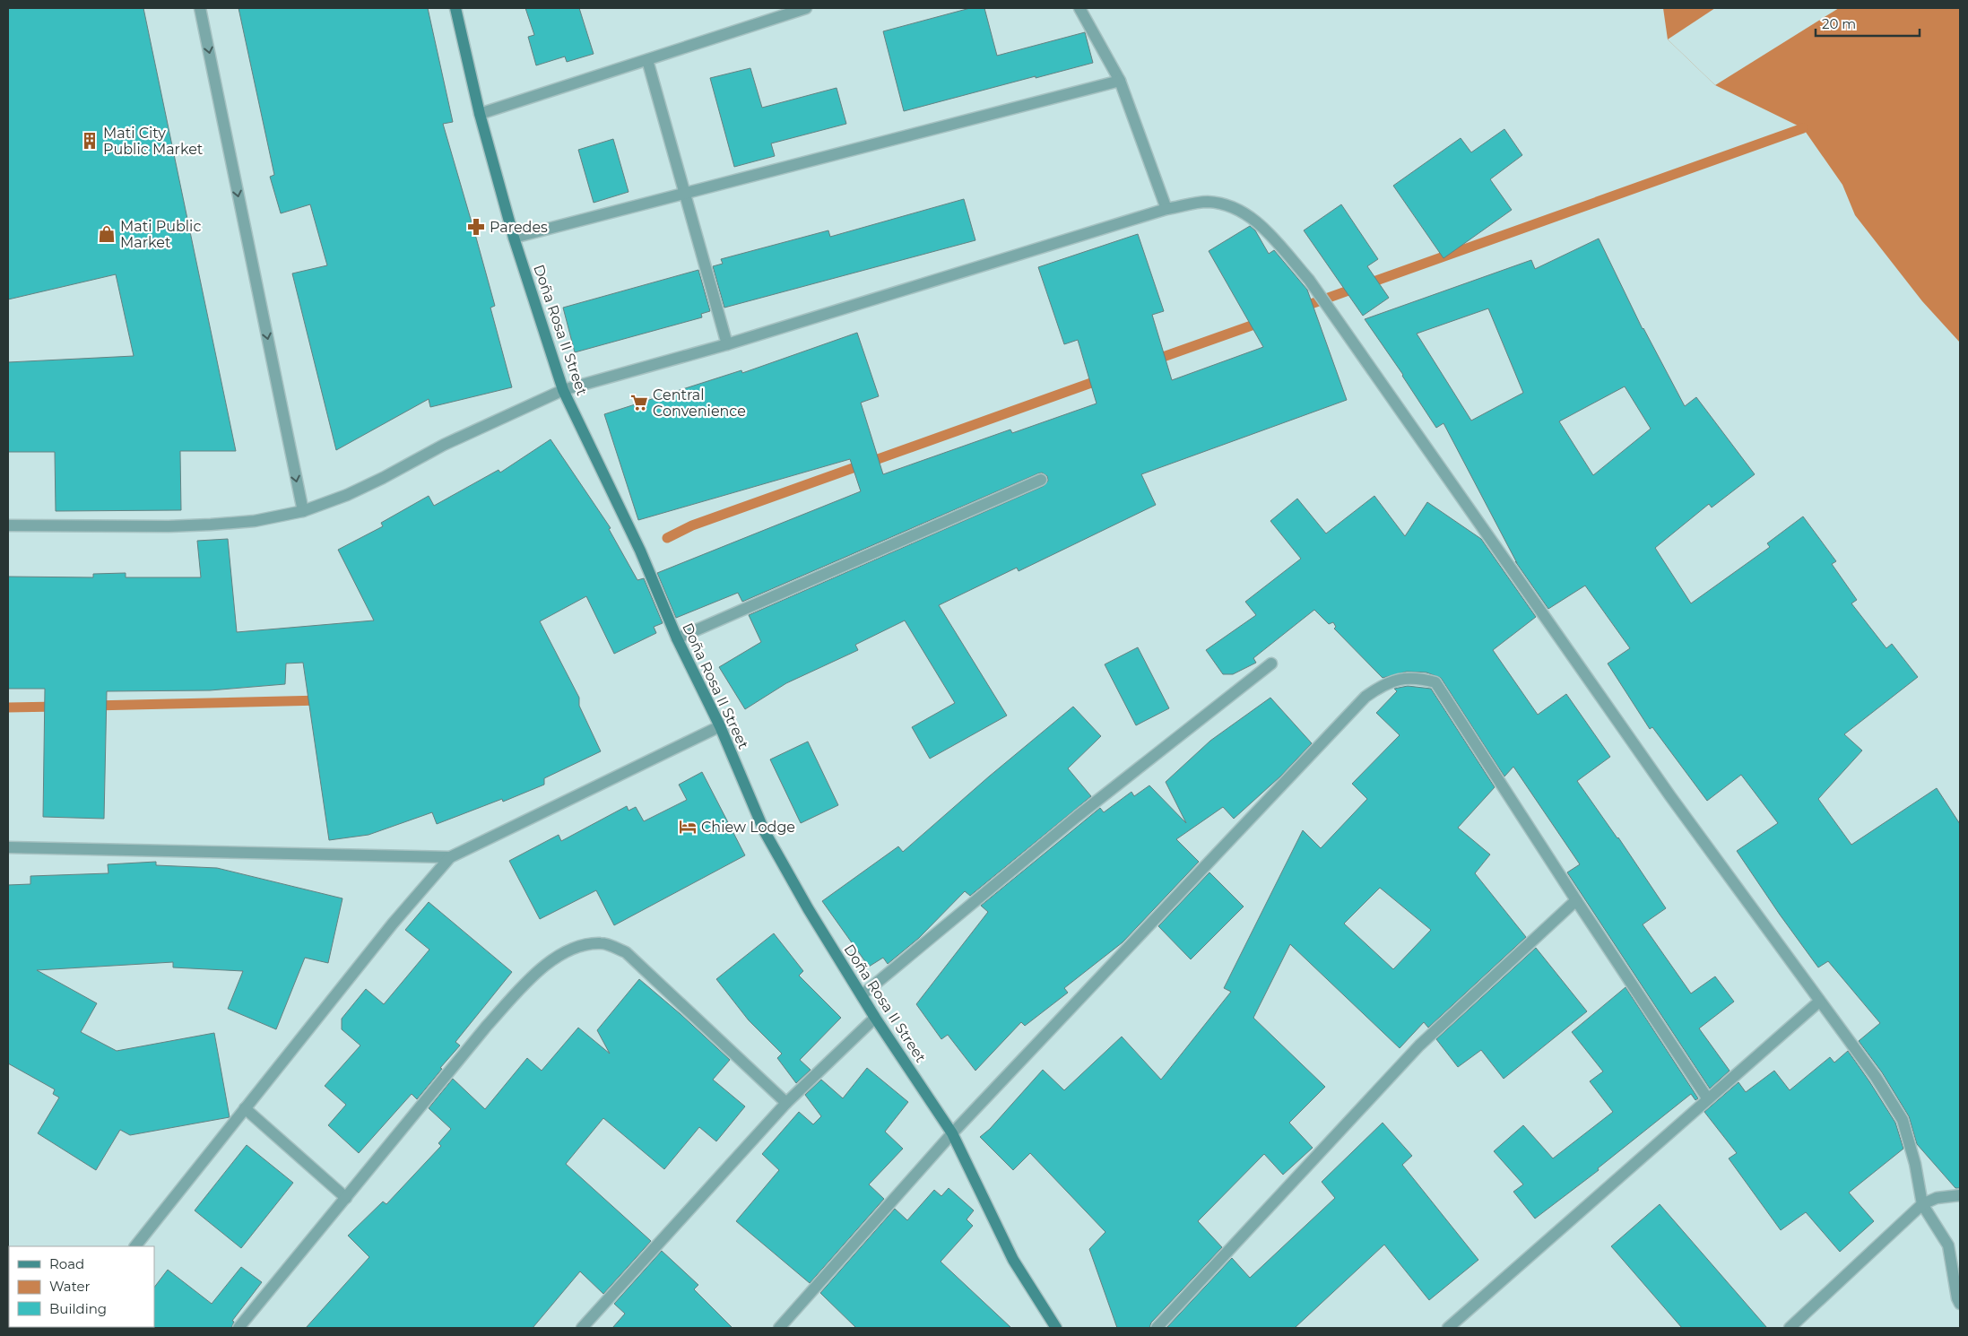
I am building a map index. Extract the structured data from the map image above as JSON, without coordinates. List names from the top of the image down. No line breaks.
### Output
{"streets":{"main road":["Doña Rosa II Street"]},"places":{"building":["Mati City Public Market"],"pharmacy":["Paredes"],"shop":["Mati Public Market"],"supermarket":["Central Convenience"],"hotel":["Chiew Lodge"]},"legend":["Road","Water","Building"],"scale_bar":"20 m"}
